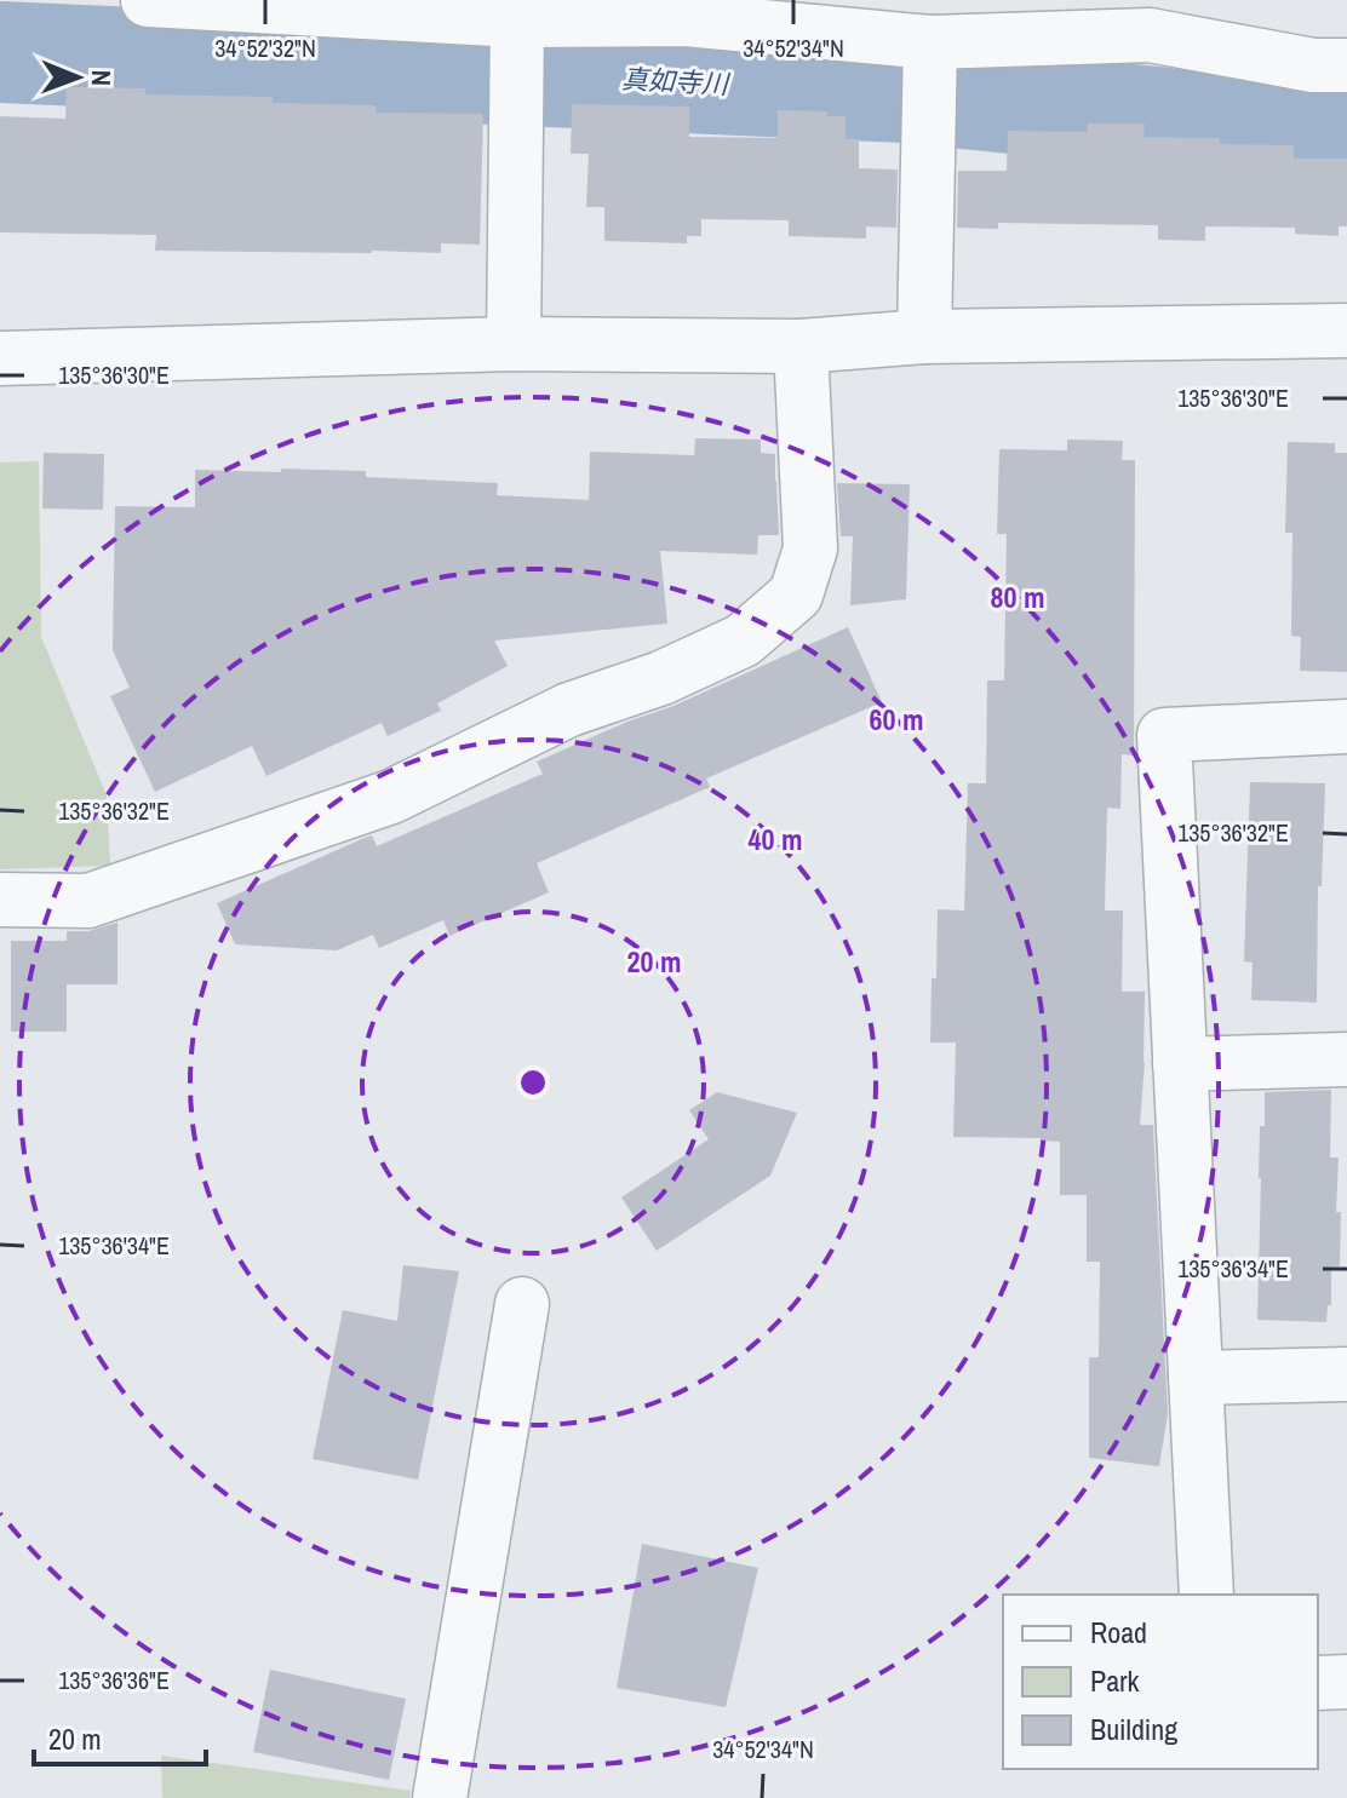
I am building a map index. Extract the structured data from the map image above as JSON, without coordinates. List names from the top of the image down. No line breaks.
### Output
{"water":["真如寺川"],"legend":["Road","Park","Building"],"scale_bar":"20 m","north":"right","coordinates":["34°52'32\"N","34°52'34\"N","135°36'30\"E","135°36'32\"E","135°36'34\"E","135°36'36\"E"],"rings":["80 m","60 m","40 m","20 m"]}
